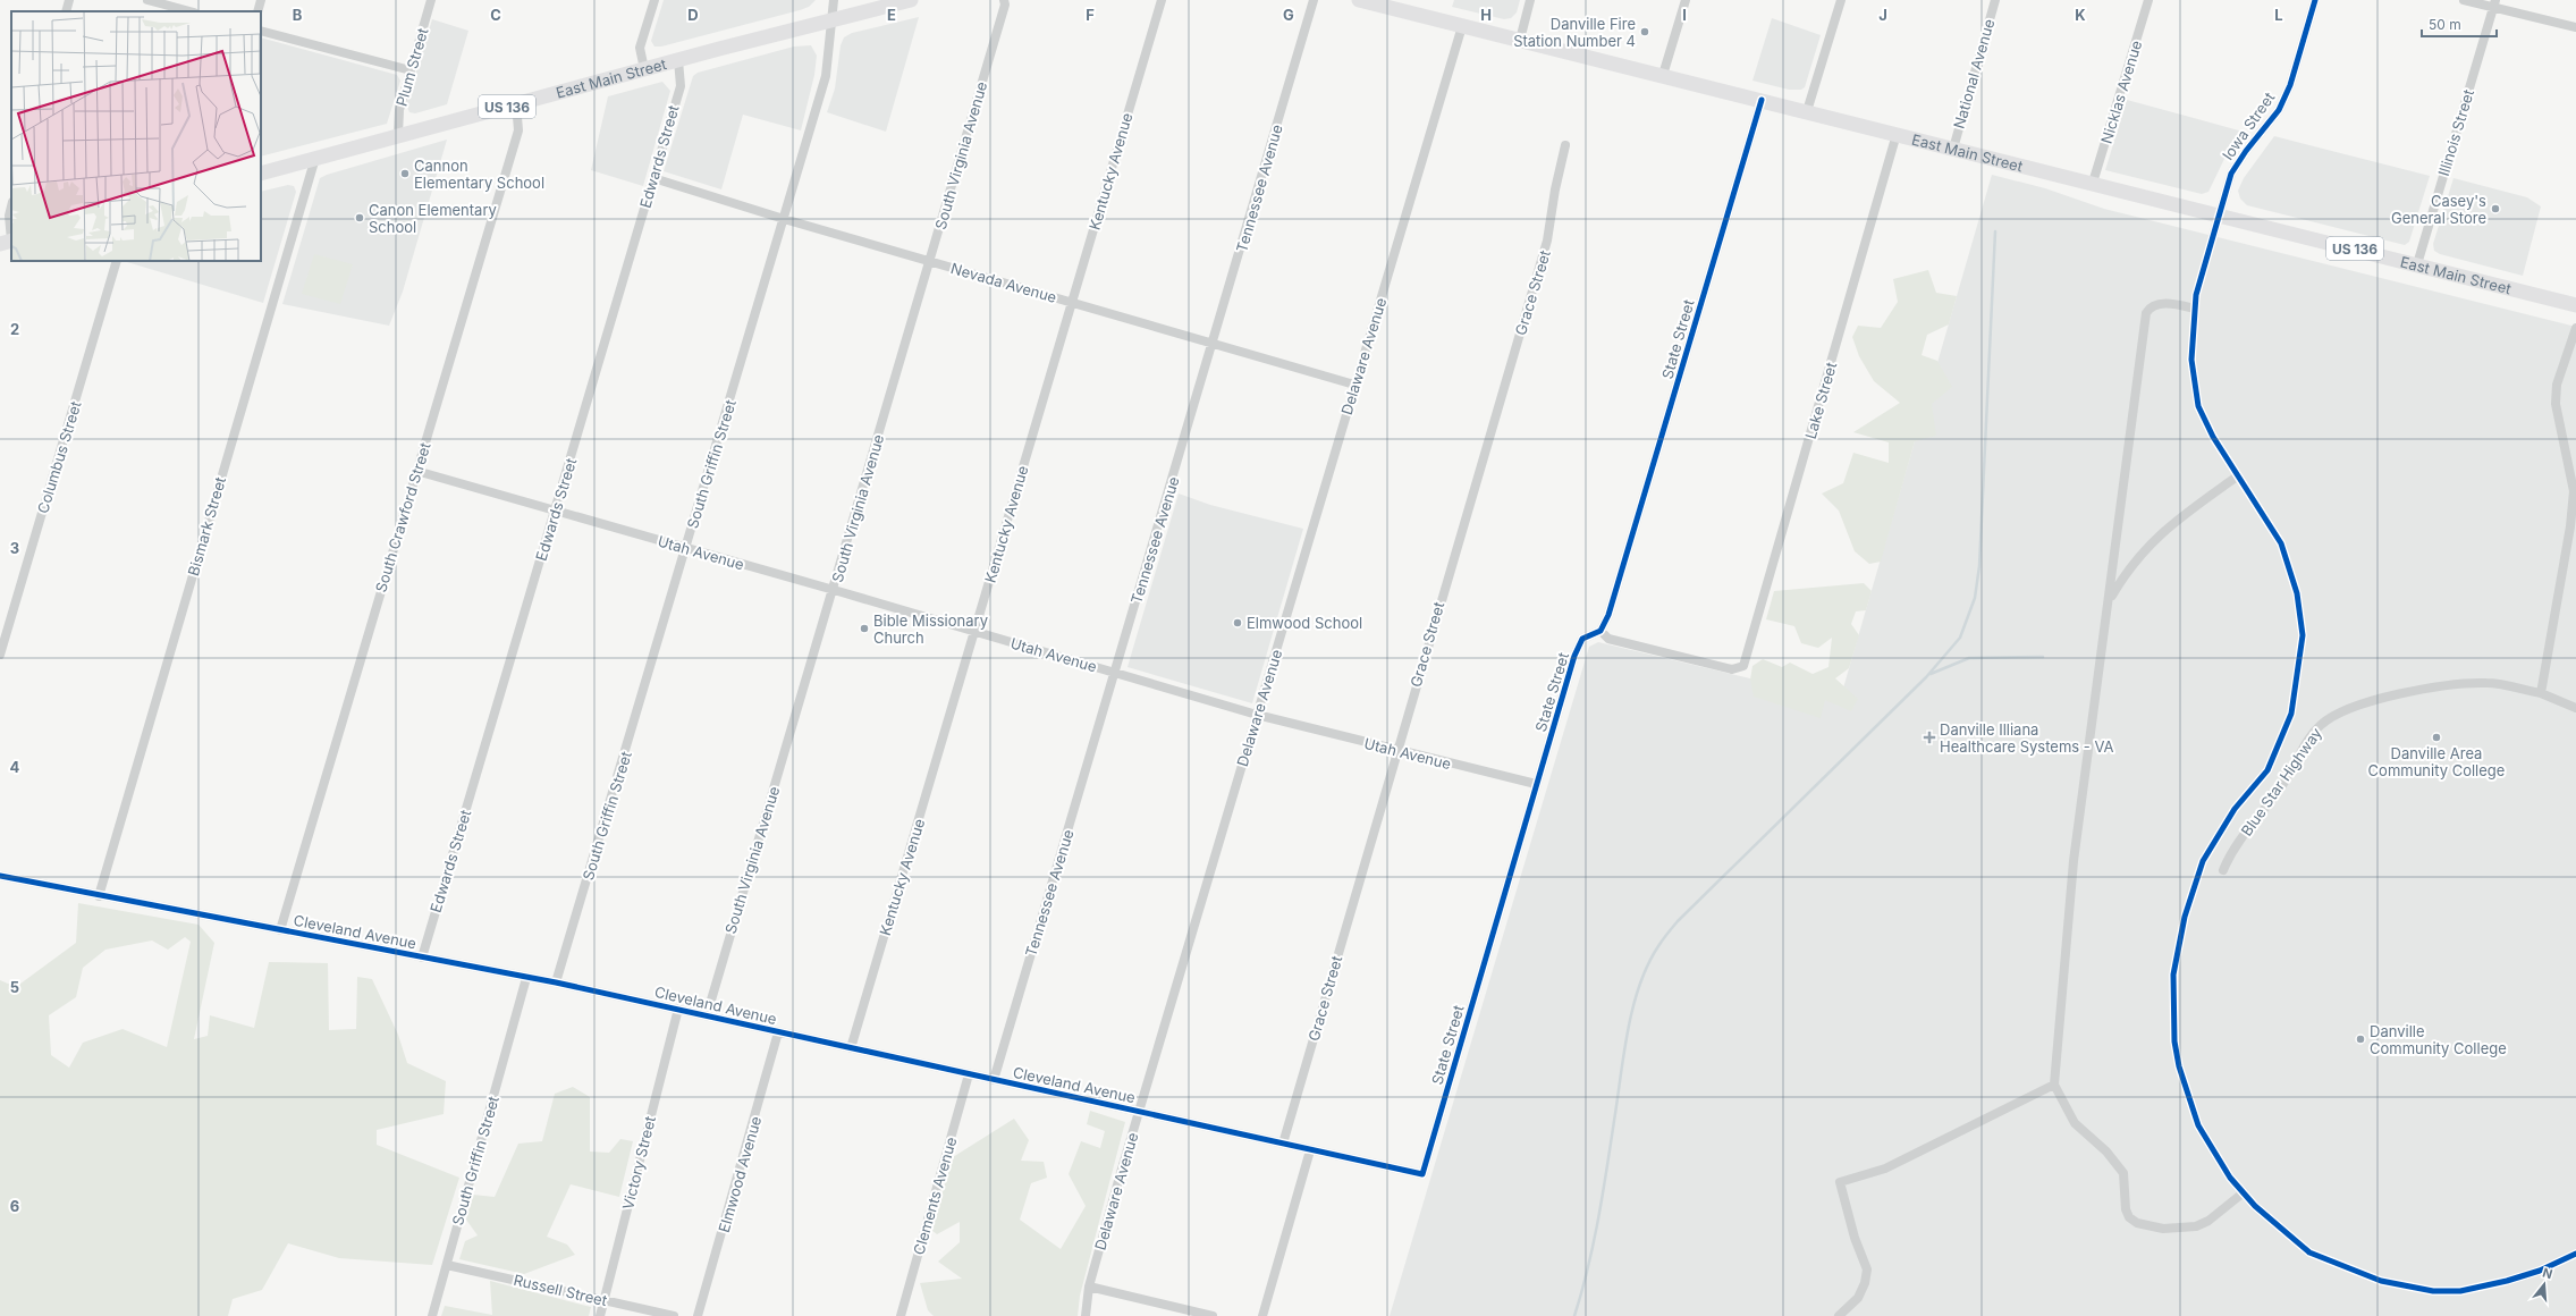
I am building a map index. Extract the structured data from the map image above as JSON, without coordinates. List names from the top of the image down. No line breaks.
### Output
{"streets":{"main road":["East Main Street","US 136"],"street":["Plum Street","National Avenue","Nicklas Avenue","Iowa Street","Illinois Street","South Virginia Avenue","Edwards Street","Kentucky Avenue","Tennessee Avenue","Nevada Avenue","Grace Street","State Street","Delaware Avenue","Lake Street","Columbus Street","South Griffin Street","South Crawford Street","Bismark Street","Utah Avenue","Blue Star Highway","Cleveland Avenue","Victory Street","Elmwood Avenue","Clements Avenue","Russell Street"]},"crossings":[["Plum Street","East Main Street"],["National Avenue","East Main Street"],["East Main Street","Nicklas Avenue"],["East Main Street","Iowa Street"],["East Main Street","Illinois Street"],["East Main Street","Edwards Street"],["East Main Street","State Street"],["East Main Street","Delaware Avenue"],["East Main Street","Lake Street"],["East Main Street","South Griffin Street"],["East Main Street","South Crawford Street"],["East Main Street","Bismark Street"],["South Virginia Avenue","Nevada Avenue"],["South Virginia Avenue","Utah Avenue"],["South Virginia Avenue","Cleveland Avenue"],["Edwards Street","Nevada Avenue"],["Edwards Street","Utah Avenue"],["Edwards Street","Cleveland Avenue"],["Kentucky Avenue","Nevada Avenue"],["Kentucky Avenue","Utah Avenue"],["Kentucky Avenue","Cleveland Avenue"],["Tennessee Avenue","Nevada Avenue"],["Tennessee Avenue","Utah Avenue"],["Tennessee Avenue","Cleveland Avenue"],["Nevada Avenue","Delaware Avenue"],["Nevada Avenue","South Griffin Street"],["Grace Street","Utah Avenue"],["Grace Street","Cleveland Avenue"],["State Street","Lake Street"],["State Street","Utah Avenue"],["State Street","Cleveland Avenue"],["Delaware Avenue","Utah Avenue"],["Delaware Avenue","Cleveland Avenue"],["South Griffin Street","Utah Avenue"],["South Griffin Street","Cleveland Avenue"],["South Griffin Street","Russell Street"],["South Crawford Street","Utah Avenue"],["South Crawford Street","Cleveland Avenue"],["Bismark Street","Cleveland Avenue"],["Cleveland Avenue","Victory Street"],["Cleveland Avenue","Elmwood Avenue"],["Cleveland Avenue","Clements Avenue"],["Victory Street","Russell Street"]],"places":{"other":["Danville Fire Station Number 4","Cannon Elementary School","Casey's General Store","Canon Elementary School","Elmwood School","Bible Missionary Church","Danville Area Community College","Danville Community College"],"health":["Danville Illiana Healthcare Systems - VA"]},"scale_bar":"50 m","north":"top","grid":{"columns":["B","C","D","E","F","G","H","I","J","K","L"],"rows":["2","3","4","5","6"]}}
